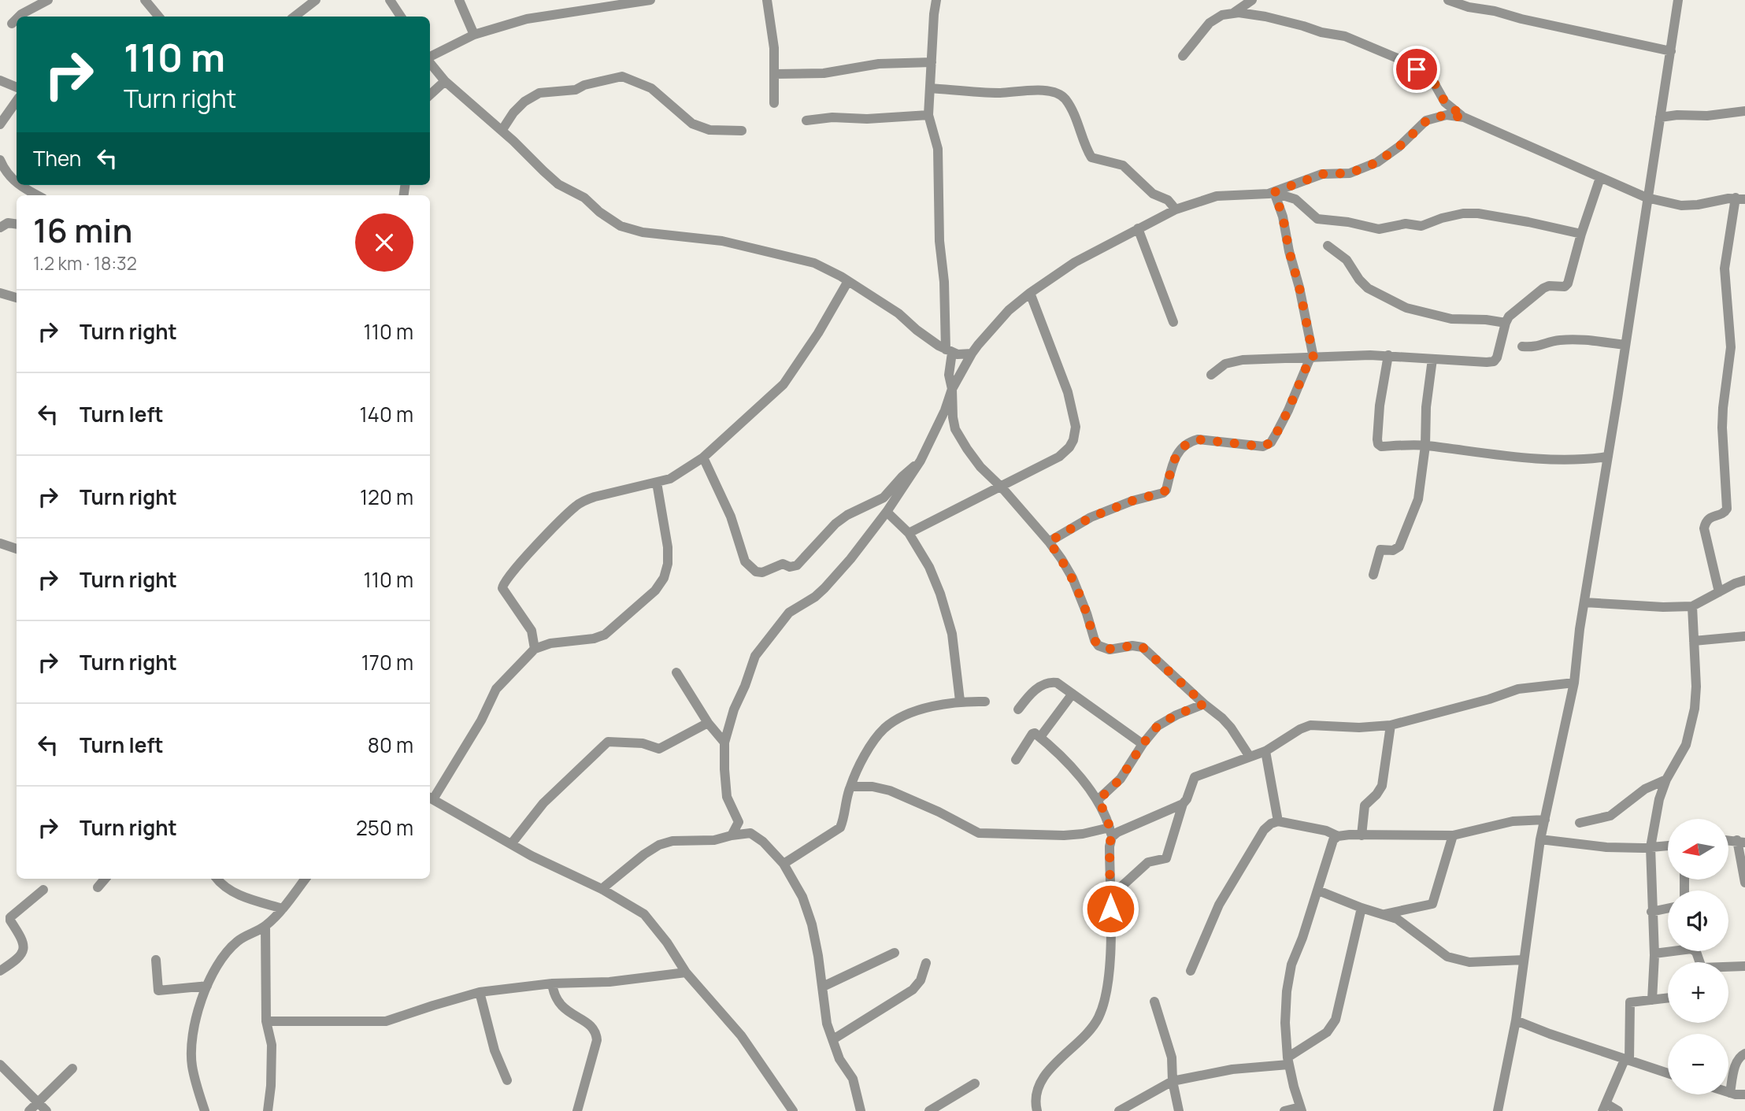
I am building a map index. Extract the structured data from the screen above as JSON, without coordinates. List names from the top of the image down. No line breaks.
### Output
{"north":"left","page":{"turn":["110 m","Turn right"],"then":"Then","heading":["16 min","1.2 km · 18:32"],"list":[{"name":"Turn right","value":"110 m"},{"name":"Turn left","value":"140 m"},{"name":"Turn right","value":"120 m"},{"name":"Turn right","value":"110 m"},{"name":"Turn right","value":"170 m"},{"name":"Turn left","value":"80 m"},{"name":"Turn right","value":"250 m"}],"map_buttons":["+","−"]}}
